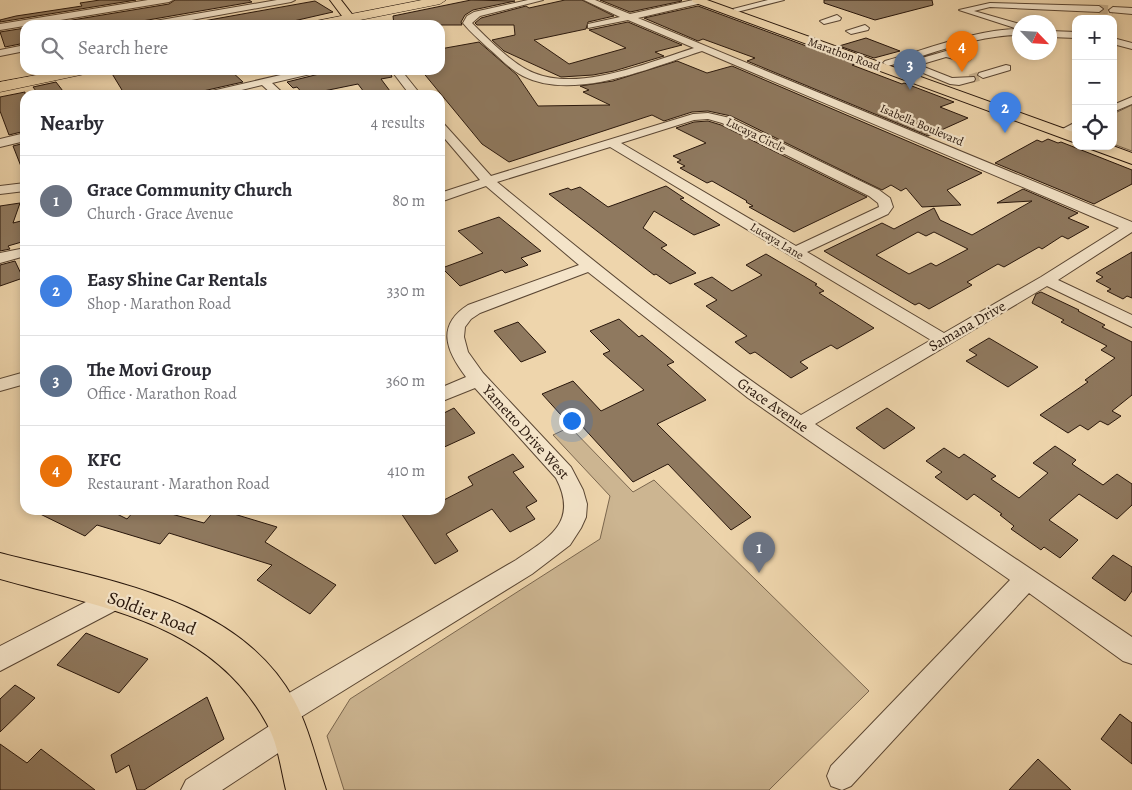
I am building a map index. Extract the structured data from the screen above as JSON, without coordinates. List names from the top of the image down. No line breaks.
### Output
{"streets":{"main road":["Marathon Road","Soldier Road"],"street":["Isabella Boulevard","Lucaya Circle","Lucaya Lane","Samana Drive","Grace Avenue","Yametto Drive West"]},"crossings":[["Isabella Boulevard","Samana Drive"],["Lucaya Circle","Lucaya Lane"],["Lucaya Circle","Grace Avenue"],["Lucaya Lane","Samana Drive"],["Samana Drive","Grace Avenue"],["Grace Avenue","Yametto Drive West"],["Yametto Drive West","Soldier Road"]],"north":"bottom right","page":{"map_buttons":["+","−"],"search":"Search here","pins":["4","3","2","1"],"heading":["Nearby","4 results"],"list":[{"mark":"1","name":"Grace Community Church","note":"Church · Grace Avenue","value":"80 m"},{"mark":"2","name":"Easy Shine Car Rentals","note":"Shop · Marathon Road","value":"330 m"},{"mark":"3","name":"The Movi Group","note":"Office · Marathon Road","value":"360 m"},{"mark":"4","name":"KFC","note":"Restaurant · Marathon Road","value":"410 m"}]}}
